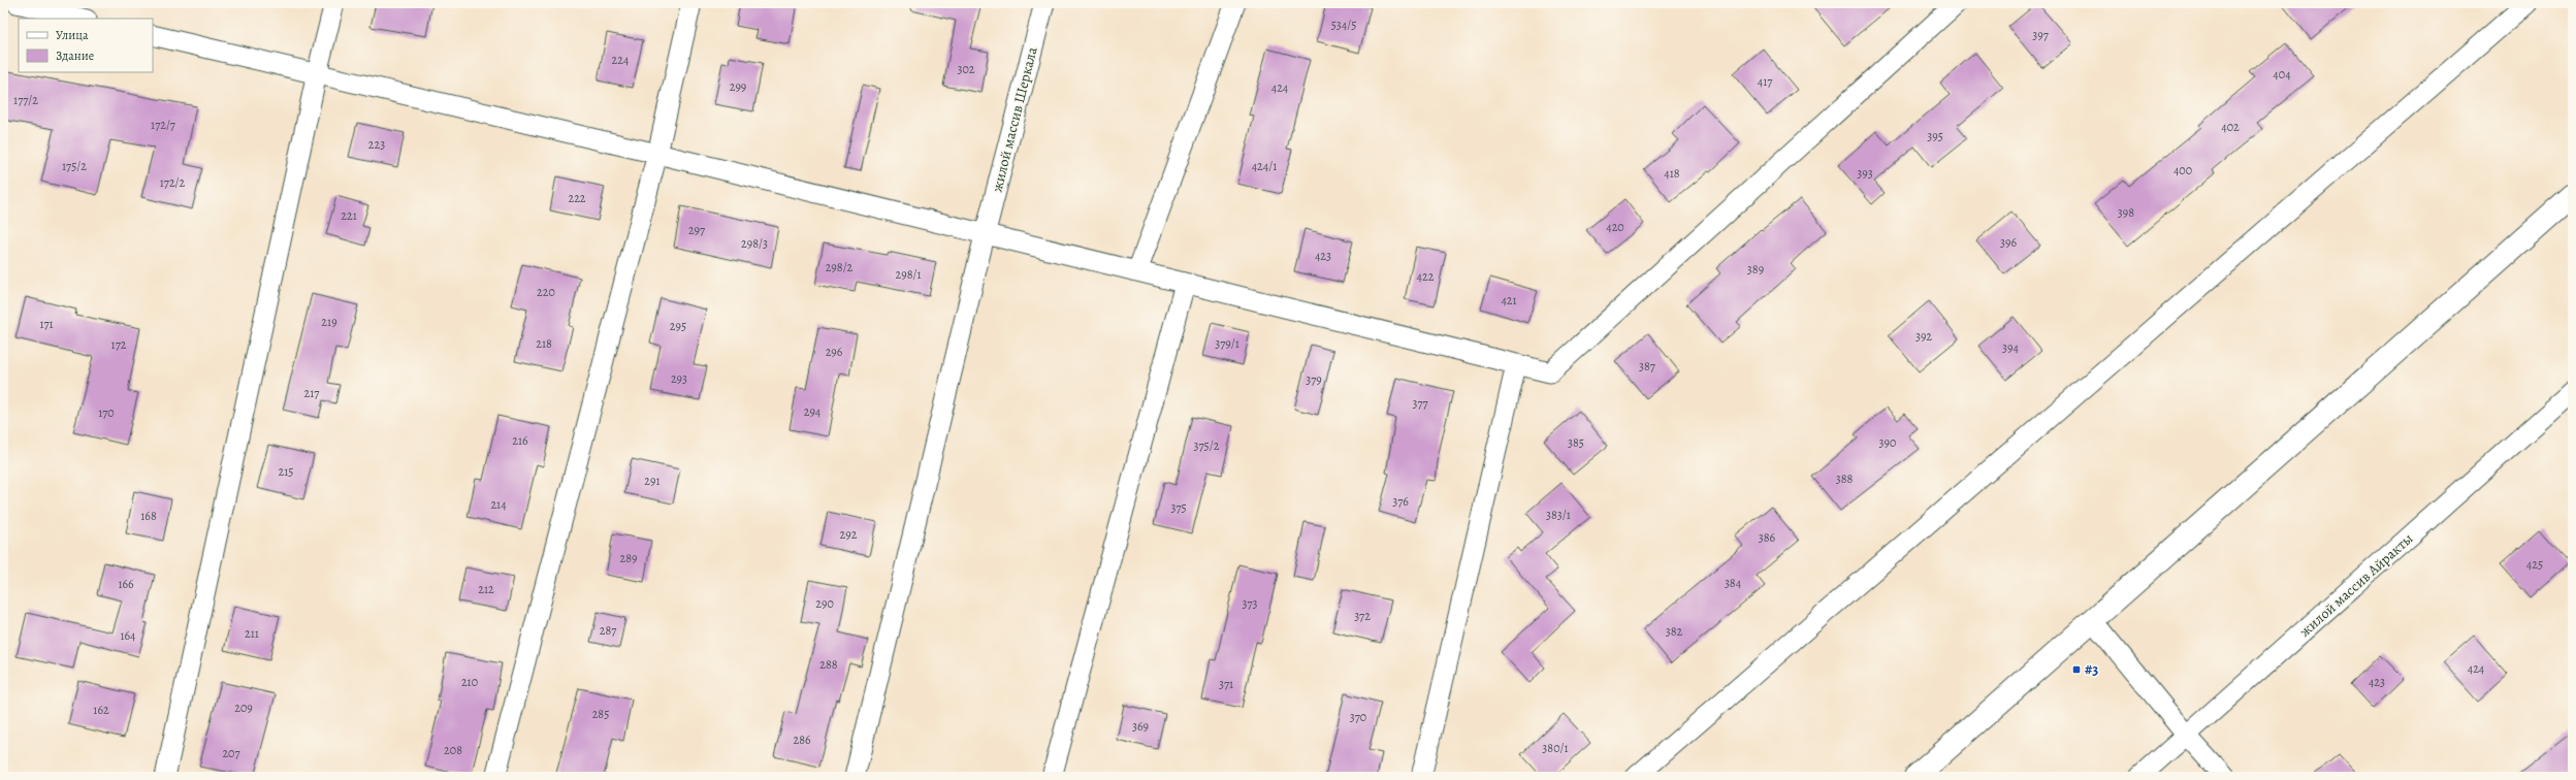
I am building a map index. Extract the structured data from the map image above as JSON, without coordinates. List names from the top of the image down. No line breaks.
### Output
{"streets":{"street":["жилой массив Шеркала","жилой массив Айракты"]},"places":{"transit":["#3"]},"house_numbers":["534/5","397","224","302","404","417","299","424","177/2","172/7","402","395","223","175/2","424/1","400","418","393","172/2","222","398","221","420","297","396","298/3","423","298/2","389","298/1","422","220","421","219","171","295","392","218","379/1","172","394","296","387","293","379","217","377","294","170","216","385","390","375/2","215","388","291","376","214","375","383/1","168","292","386","289","425","384","166","212","290","373","372","287","382","211","164","288","424","210","423","371","209","162","285","370","369","286","380/1","208","207"],"legend":["Улица","Здание"]}
